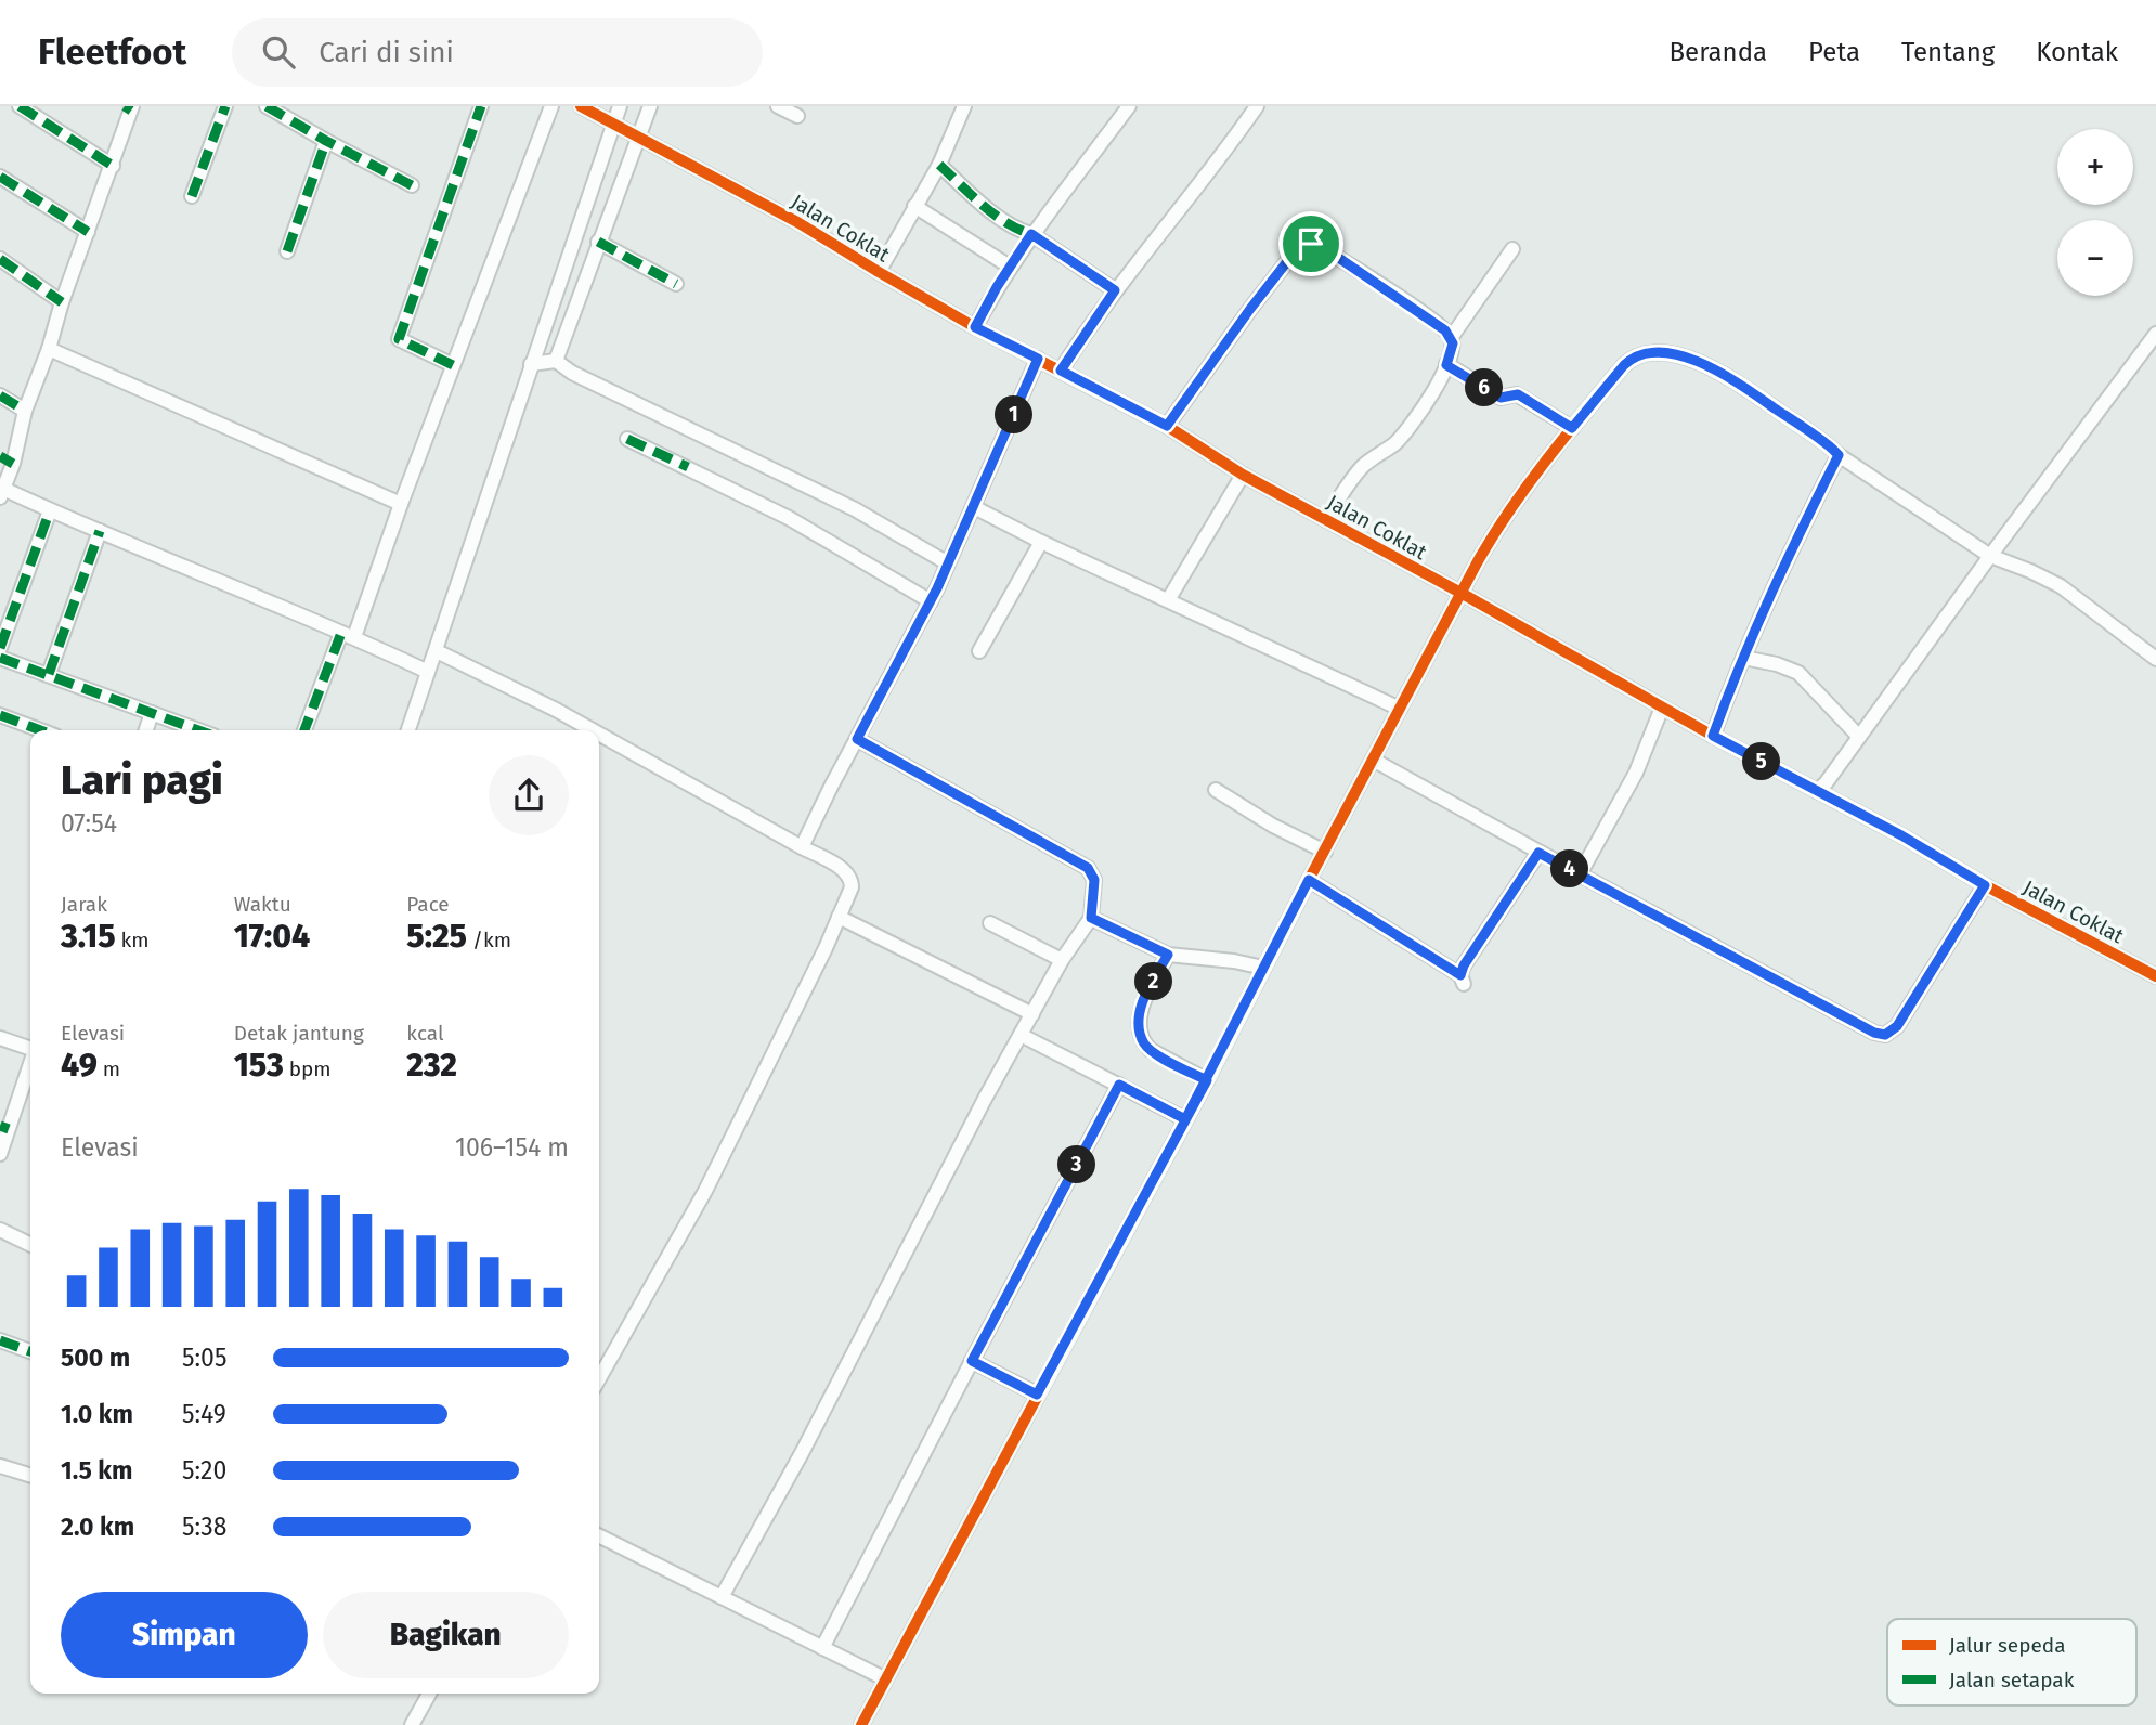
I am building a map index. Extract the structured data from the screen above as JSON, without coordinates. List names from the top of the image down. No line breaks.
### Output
{"streets":{"street":["Jalan Coklat"]},"legend":["Jalur sepeda","Jalan setapak"],"page":{"header":"Fleetfoot","search":"Cari di sini","nav":["Beranda","Peta","Tentang","Kontak"],"map_buttons":["+","−"],"pins":["6","1","5","4","2","3"],"heading":["Lari pagi","07:54"],"stats":[["Jarak","3.15 km"],["Waktu","17:04"],["Pace","5:25 /km"],["Elevasi","49 m"],["Detak jantung","153 bpm"],["kcal","232"]],"chart":["Elevasi","106–154 m"],"list":[{"name":"500 m","note":"5:05"},{"name":"1.0 km","note":"5:49"},{"name":"1.5 km","note":"5:20"},{"name":"2.0 km","note":"5:38"}],"buttons":["Simpan","Bagikan"]}}
